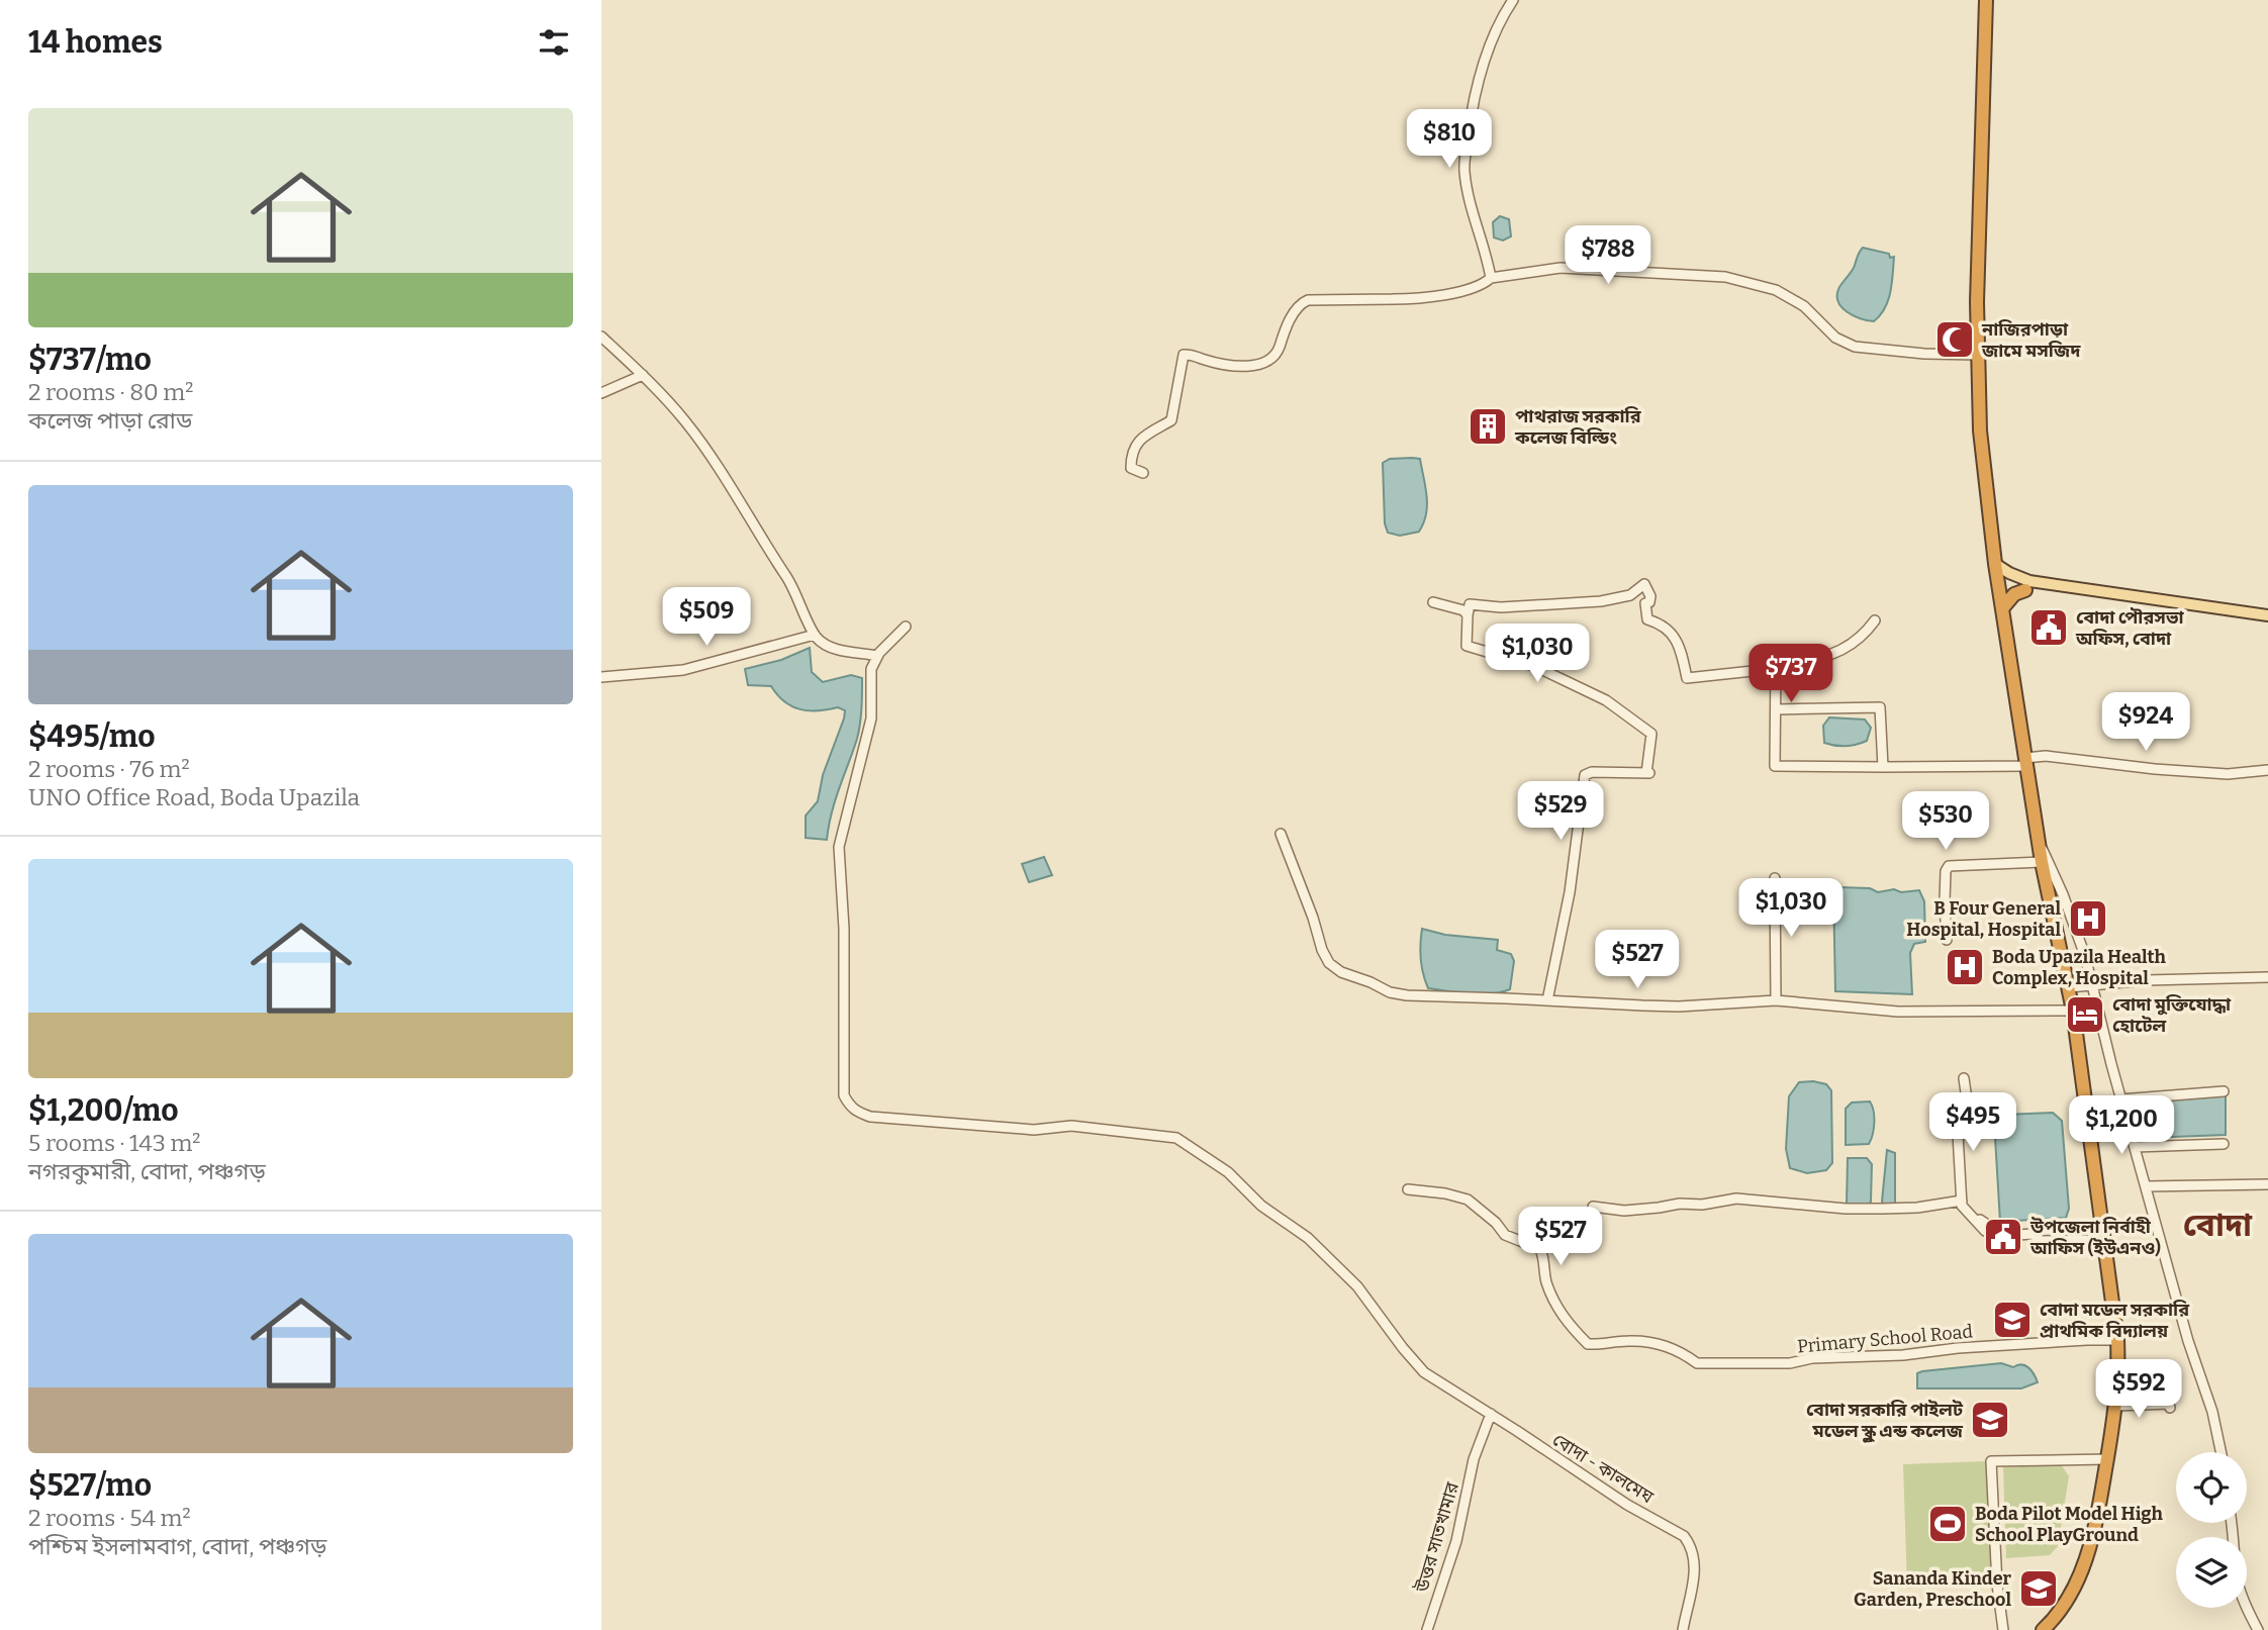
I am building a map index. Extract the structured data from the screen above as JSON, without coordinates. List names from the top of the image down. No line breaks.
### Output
{"streets":{"street":["Primary School Road","বোদা - কালমেঘ","উত্তর সাতখামার"]},"crossings":[["বোদা - কালমেঘ","উত্তর সাতখামার"]],"districts":["বোদা"],"places":{"mosque":["নাজিরপাড়া জামে মসজিদ"],"building":["পাথরাজ সরকারি কলেজ বিল্ডিং"],"public building":["বোদা পৌরসভা অফিস, বোদা","উপজেলা নির্বাহী আফিস (ইউএনও)"],"hospital":["B Four General Hospital, Hospital","Boda Upazila Health Complex, Hospital"],"hotel":["বোদা মুক্তিযোদ্ধা হোটেল"],"school or university":["বোদা মডেল সরকারি প্রাথমিক বিদ্যালয়","বোদা সরকারি পাইলট মডেল স্কুল এন্ড কলেজ","Sananda Kinder Garden, Preschool"],"sports":["Boda Pilot Model High School PlayGround"]},"page":{"heading":"14 homes","list":[{"name":"$737/mo","note":"2 rooms · 80 m² · কলেজ পাড়া রোড"},{"name":"$495/mo","note":"2 rooms · 76 m² · UNO Office Road, Boda Upazila"},{"name":"$1,200/mo","note":"5 rooms · 143 m² · নগরকুমারী, বোদা, পঞ্চগড়"},{"name":"$527/mo","note":"2 rooms · 54 m² · পশ্চিম ইসলামবাগ, বোদা, পঞ্চগড়"}],"price":["$810","$788","$509","$1,030","$737","$924","$529","$530","$1,030","$527","$495","$1,200","$527","$592"]}}
